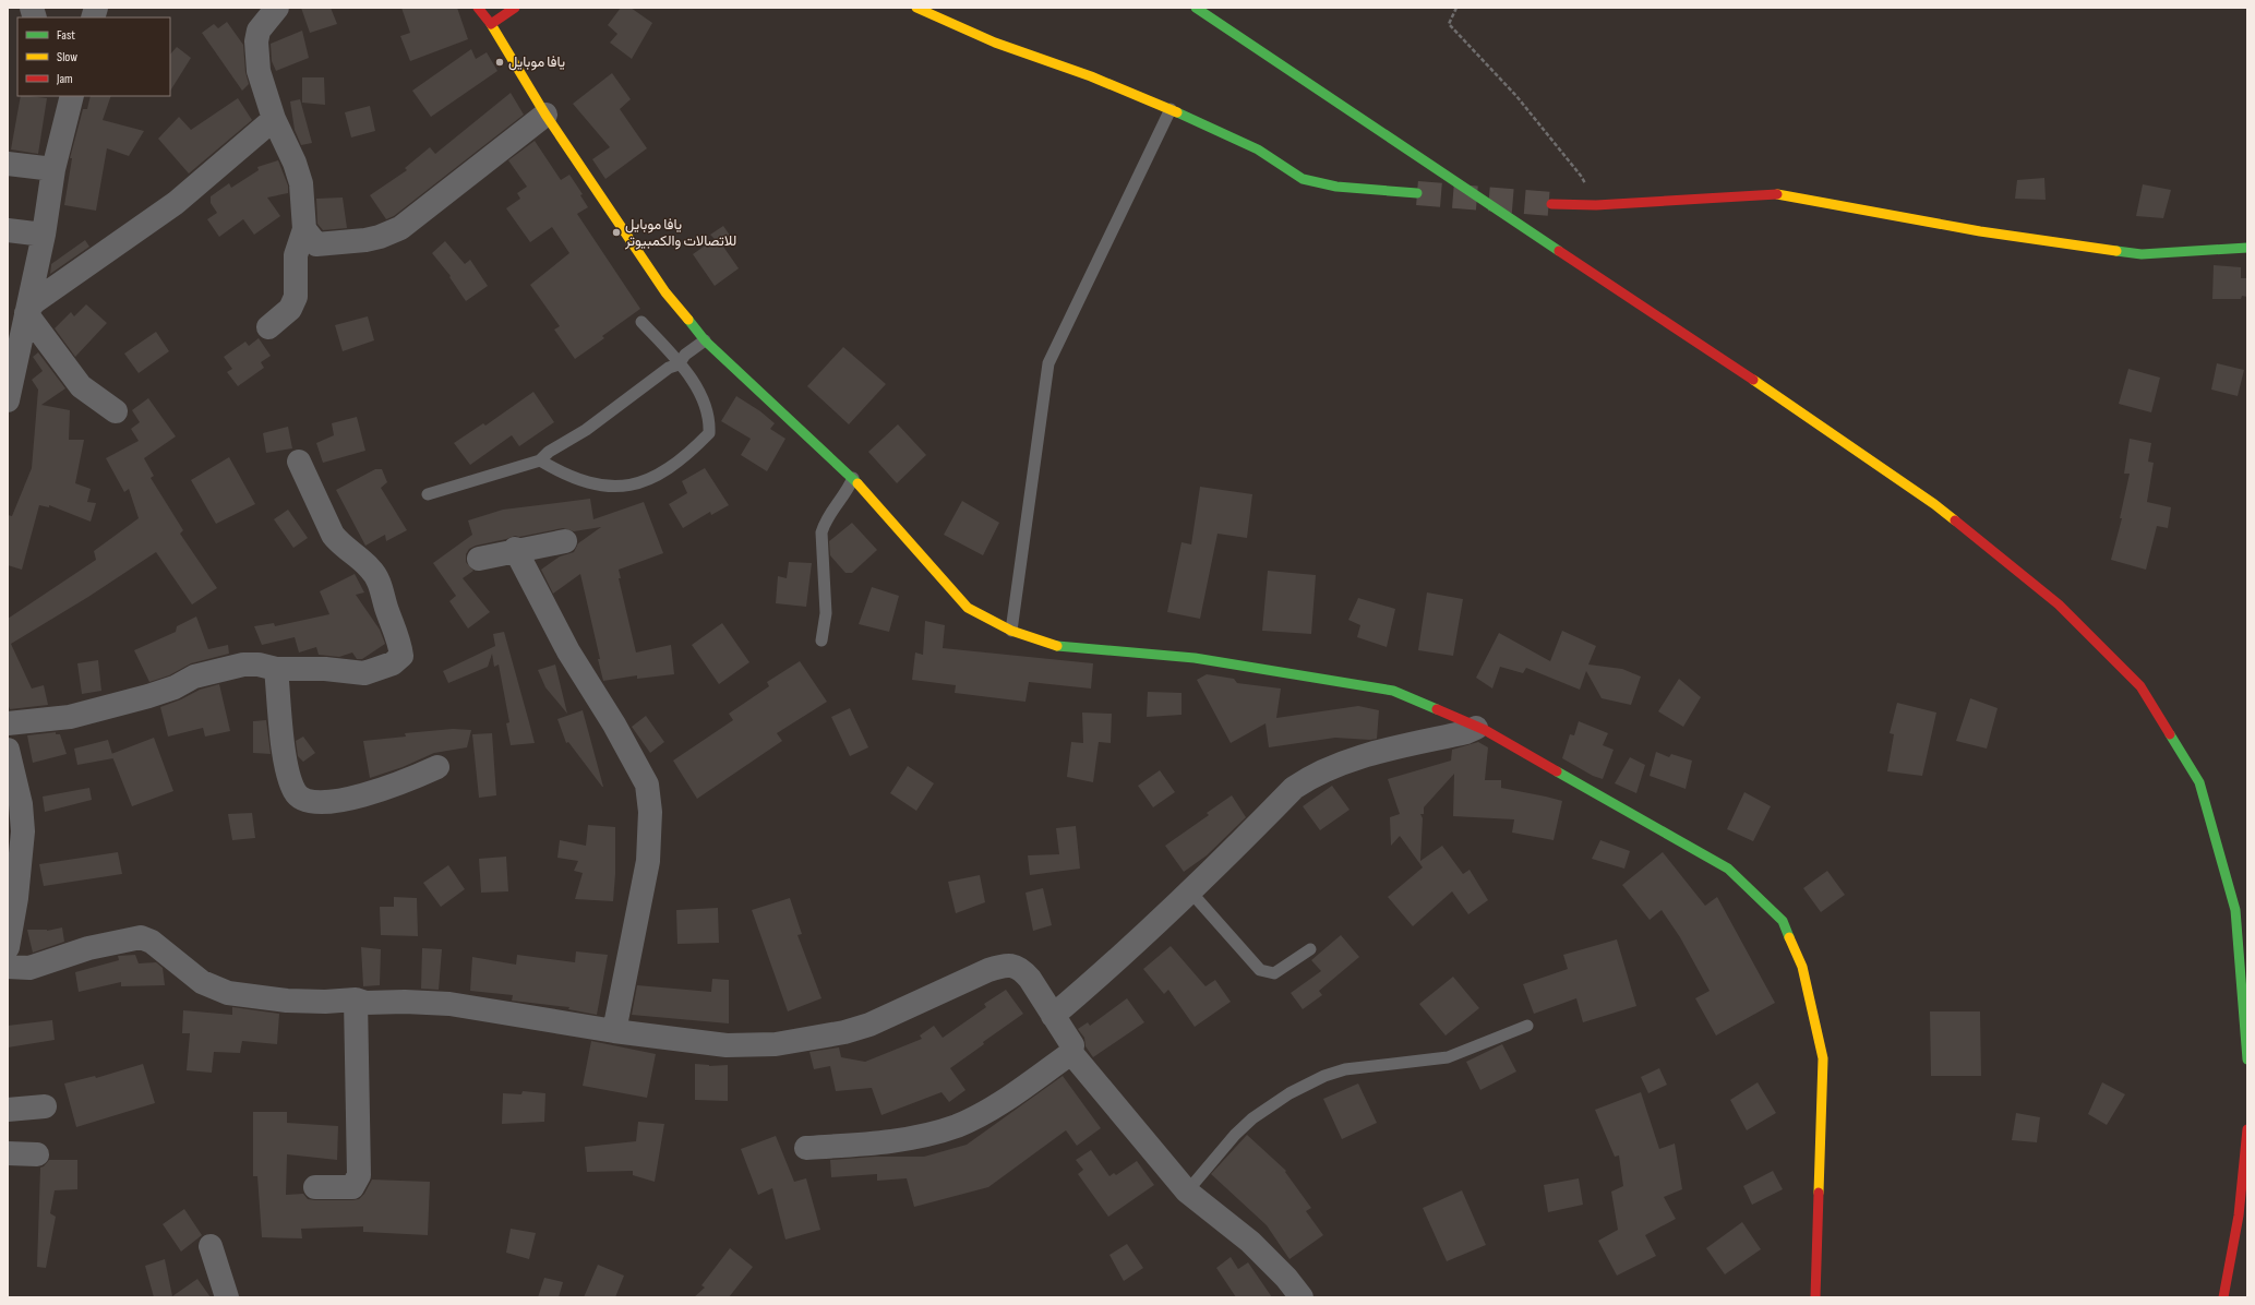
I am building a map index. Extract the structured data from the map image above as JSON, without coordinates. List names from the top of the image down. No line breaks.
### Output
{"places":["يافا موبايل","يافا موبايل للاتصالات والكمبيوتر"],"legend":["Fast","Slow","Jam"]}
